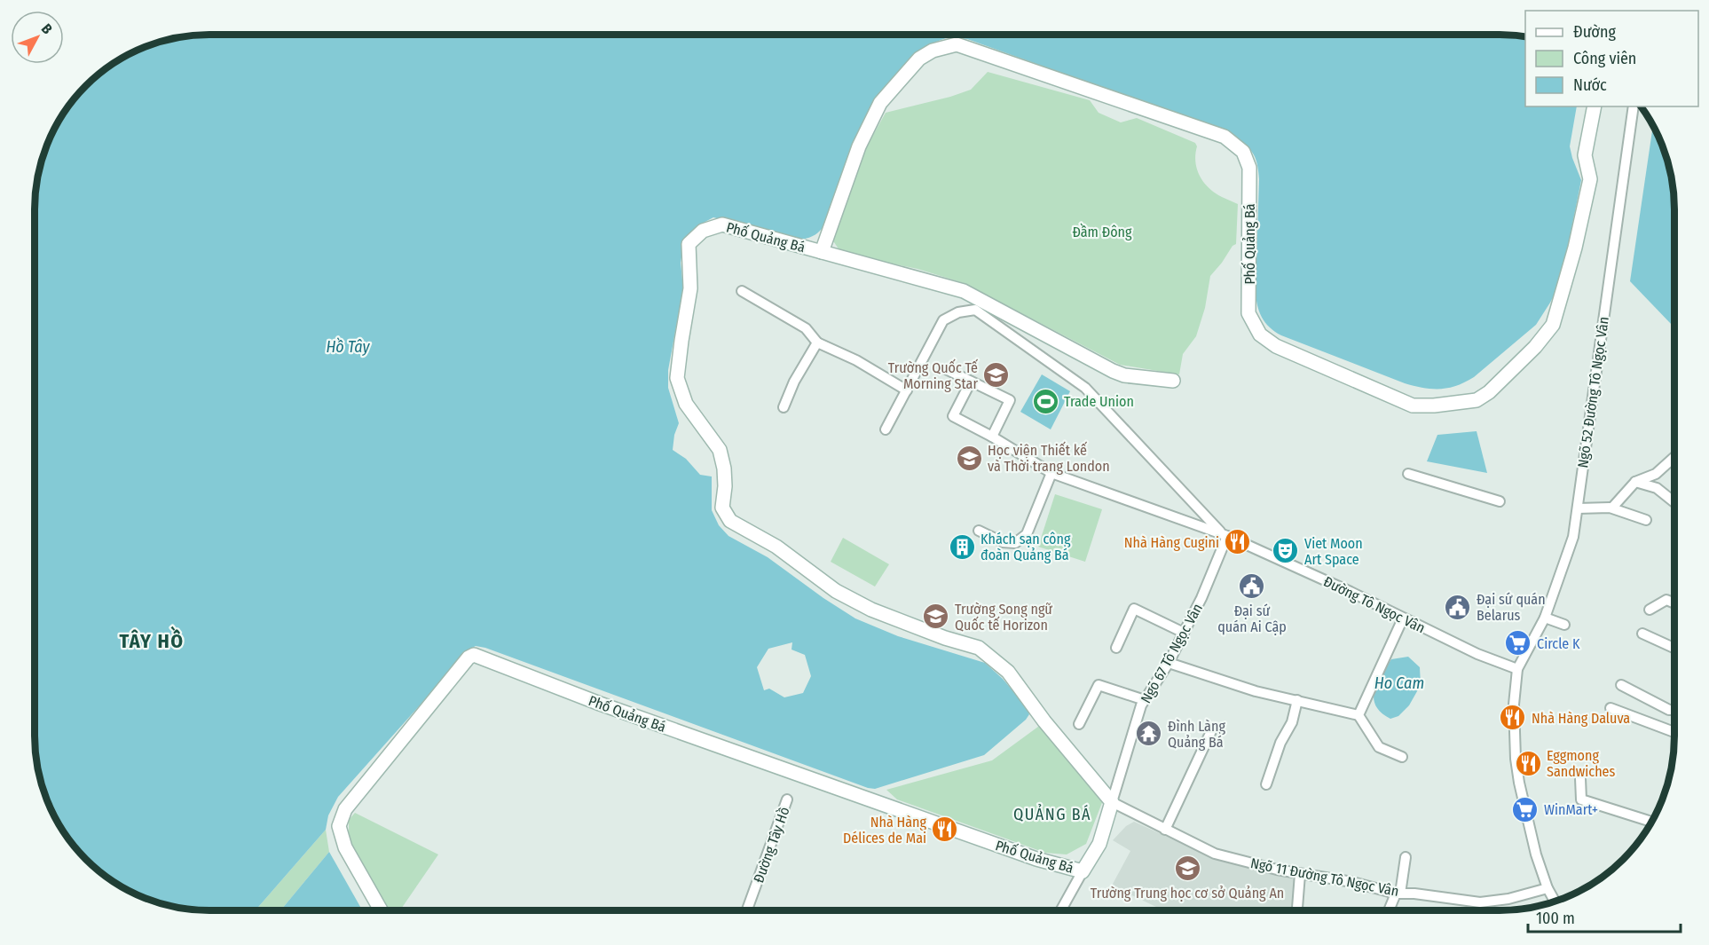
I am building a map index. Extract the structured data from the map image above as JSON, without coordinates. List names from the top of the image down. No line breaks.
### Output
{"streets":{"street":["Phố Quảng Bá","Ngõ 52 Đường Tô Ngọc Vân","Đường Tô Ngọc Vân","Ngõ 67 Tô Ngọc Vân","Đường Tây Hồ","Ngõ 11 Đường Tô Ngọc Vân"]},"crossings":[["Phố Quảng Bá","Ngõ 67 Tô Ngọc Vân"],["Phố Quảng Bá","Ngõ 11 Đường Tô Ngọc Vân"],["Ngõ 52 Đường Tô Ngọc Vân","Đường Tô Ngọc Vân"],["Đường Tô Ngọc Vân","Ngõ 67 Tô Ngọc Vân"],["Ngõ 67 Tô Ngọc Vân","Ngõ 11 Đường Tô Ngọc Vân"]],"districts":["TÂY HỒ","QUẢNG BÁ"],"water":["Hồ Tây","Ho Cam"],"parks":["Đầm Đông"],"places":{"school or university":["Trường Quốc Tế Morning Star","Học viện Thiết kế và Thời trang London","Trường Song ngữ Quốc tế Horizon","Trường Trung học cơ sở Quảng An"],"sports":["Trade Union"],"restaurant":["Nhà Hàng Cugini","Nhà Hàng Daluva","Eggmong Sandwiches","Nhà Hàng Délices de Mai"],"building":["Khách sạn công đoàn Quảng Bá"],"theatre":["Viet Moon Art Space"],"public building":["Đại sứ quán Ai Cập","Đại sứ quán Belarus"],"supermarket":["Circle K","WinMart+"],"temple":["Đình Làng Quảng Bá"]},"legend":["Đường","Công viên","Nước"],"scale_bar":"100 m","north":"top right"}
